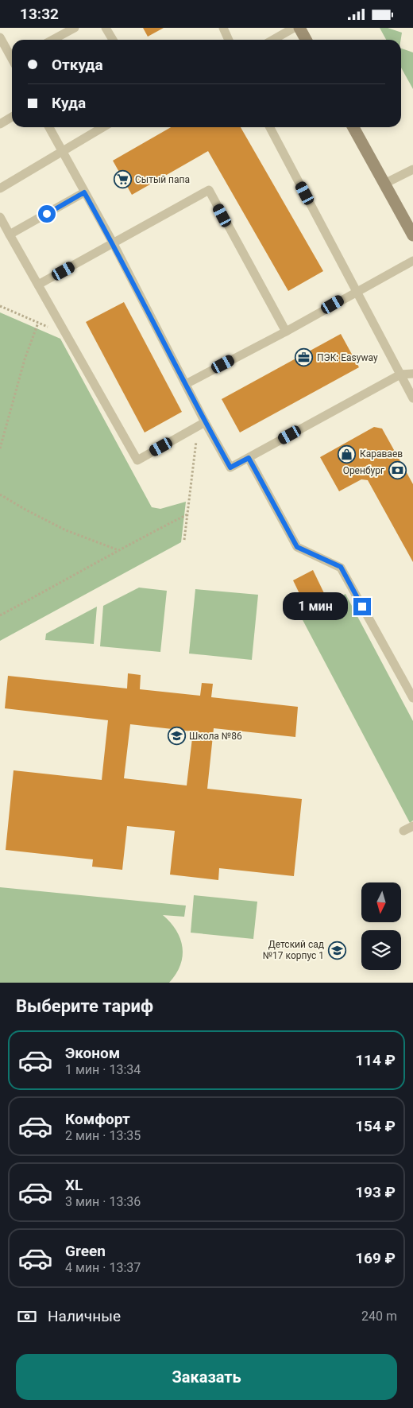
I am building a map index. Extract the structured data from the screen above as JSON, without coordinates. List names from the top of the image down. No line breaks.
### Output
{"places":{"supermarket":["Сытый папа"],"office":["ПЭК: Easyway"],"shop":["Караваев"],"bank":["Оренбург"],"school or university":["Школа №86","Детский сад №17 корпус 1"]},"north":"bottom","page":{"status":"13:32","banner":["Откуда","Куда"],"bubble":"1 мин","heading":"Выберите тариф","list":[{"name":"Эконом","note":"1 мин · 13:34","value":"114 ₽"},{"name":"Комфорт","note":"2 мин · 13:35","value":"154 ₽"},{"name":"XL","note":"3 мин · 13:36","value":"193 ₽"},{"name":"Green","note":"4 мин · 13:37","value":"169 ₽"}],"pay":["Наличные","240 m"],"buttons":"Заказать"}}
